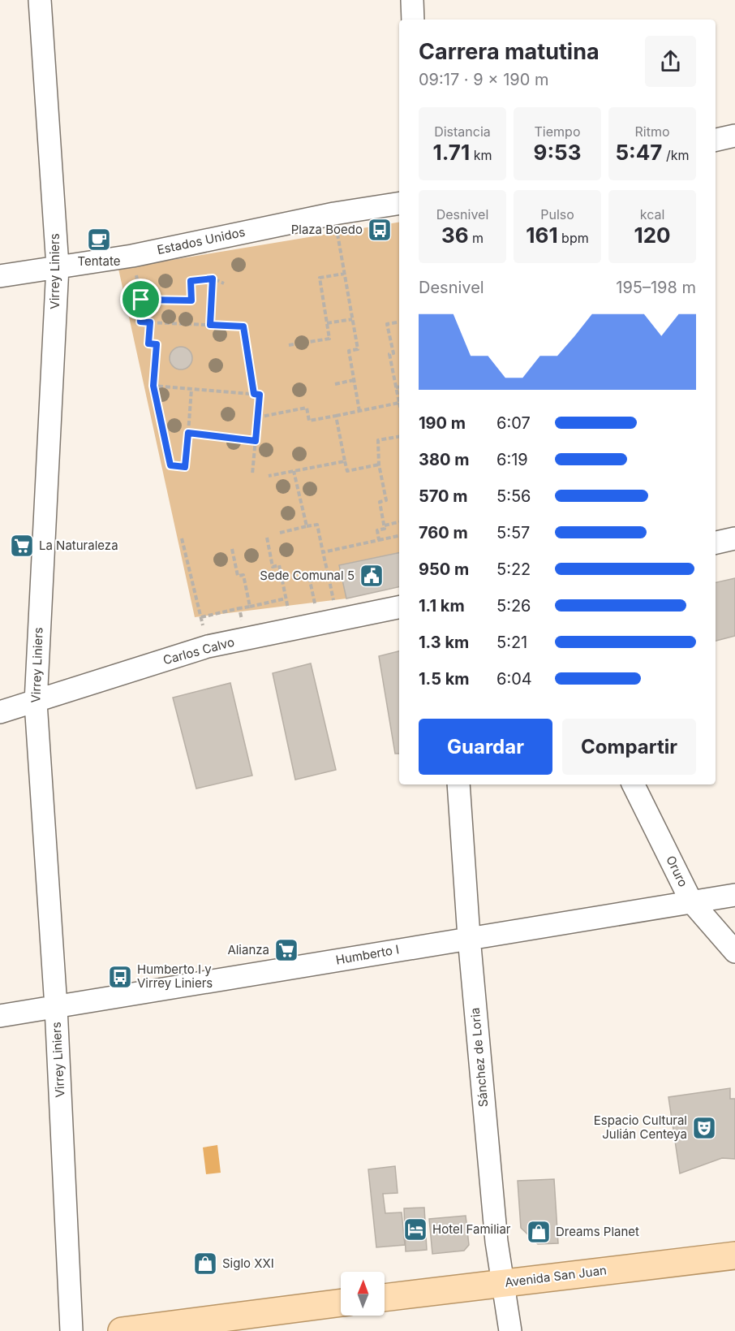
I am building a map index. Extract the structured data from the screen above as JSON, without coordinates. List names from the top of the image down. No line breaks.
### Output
{"streets":{"main road":["Avenida San Juan"],"street":["Estados Unidos","Virrey Liniers","Carlos Calvo","Oruro","Humberto I","Sánchez de Loria"]},"crossings":[["Estados Unidos","Virrey Liniers"],["Virrey Liniers","Carlos Calvo"],["Virrey Liniers","Humberto I"],["Oruro","Humberto I"],["Humberto I","Sánchez de Loria"],["Sánchez de Loria","Avenida San Juan"]],"places":{"bus stop":["Plaza Boedo","Humberto I y Virrey Liniers"],"cafe":["Tentate"],"supermarket":["La Naturaleza","Alianza"],"public building":["Sede Comunal 5"],"theatre":["Espacio Cultural Julián Centeya"],"hotel":["Hotel Familiar"],"shop":["Dreams Planet","Siglo XXI"]},"north":"top","page":{"heading":["Carrera matutina","09:17 · 9 × 190 m"],"stats":[["Distancia","1.71 km"],["Tiempo","9:53"],["Ritmo","5:47 /km"],["Desnivel","36 m"],["Pulso","161 bpm"],["kcal","120"]],"chart":["Desnivel","195–198 m"],"list":[{"name":"190 m","note":"6:07"},{"name":"380 m","note":"6:19"},{"name":"570 m","note":"5:56"},{"name":"760 m","note":"5:57"},{"name":"950 m","note":"5:22"},{"name":"1.1 km","note":"5:26"},{"name":"1.3 km","note":"5:21"},{"name":"1.5 km","note":"6:04"}],"buttons":["Guardar","Compartir"]}}
